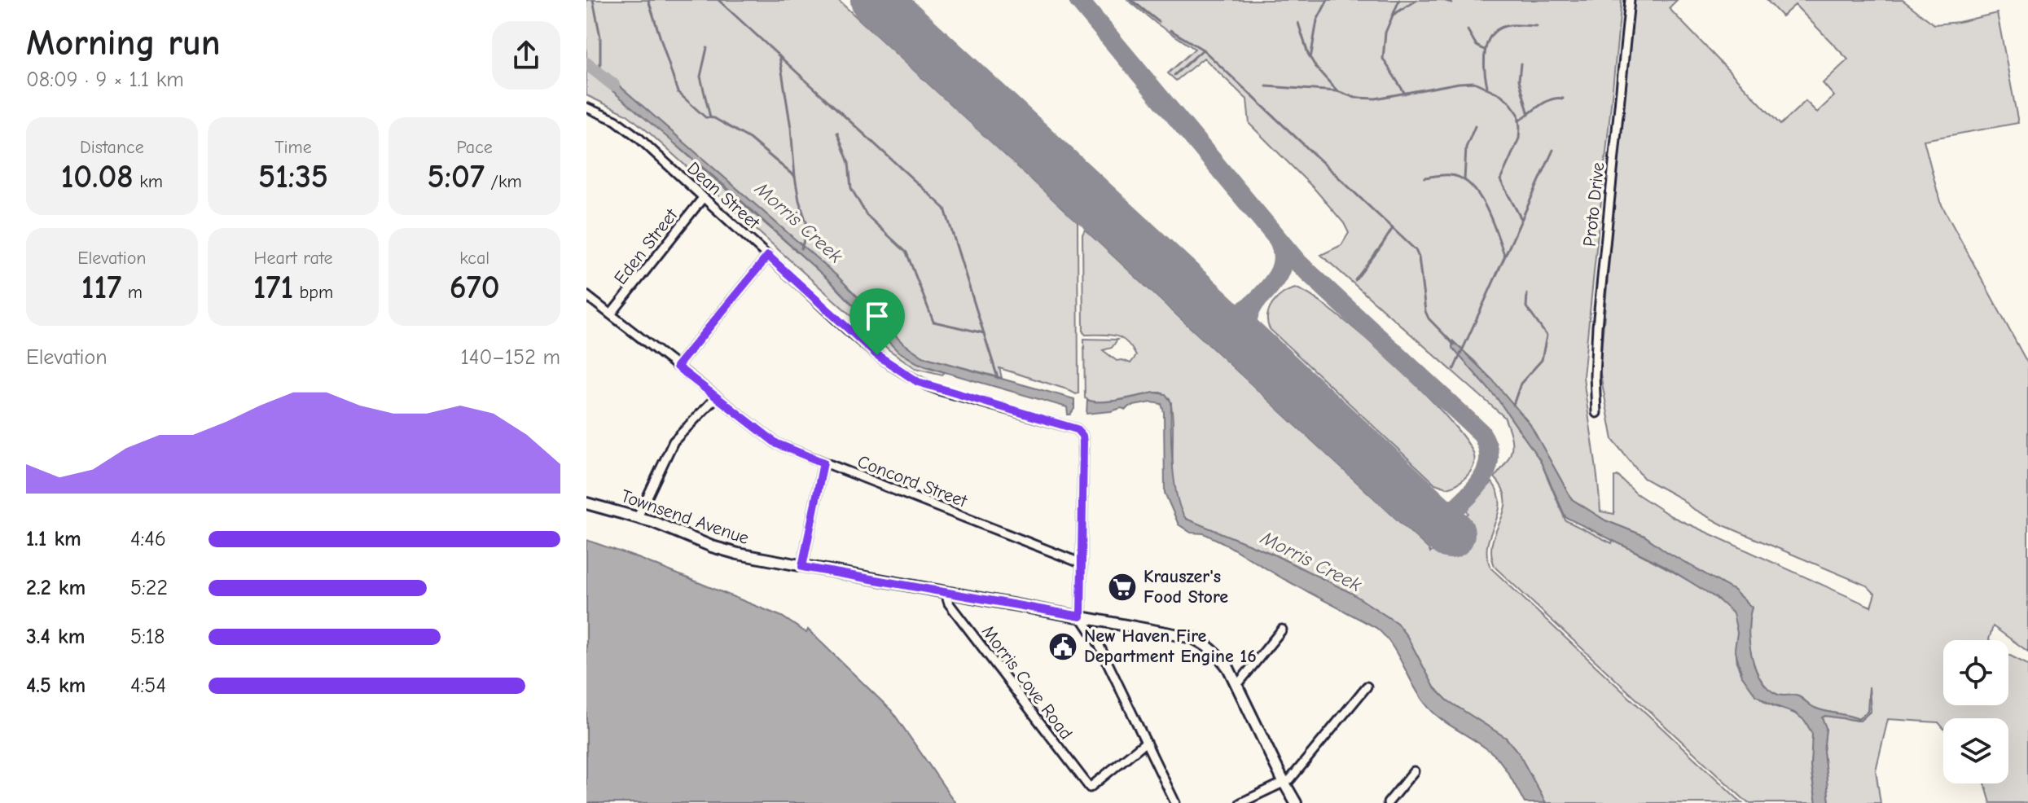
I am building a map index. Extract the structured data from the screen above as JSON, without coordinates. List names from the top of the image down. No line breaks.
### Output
{"streets":{"main road":["Townsend Avenue"],"street":["Dean Street","Proto Drive","Eden Street","Concord Street","Morris Cove Road"]},"crossings":[["Dean Street","Eden Street"],["Dean Street","Concord Street"],["Eden Street","Concord Street"],["Townsend Avenue","Morris Cove Road"]],"water":["Morris Creek"],"places":{"supermarket":["Krauszer's Food Store"],"public building":["New Haven Fire Department Engine 16"]},"page":{"heading":["Morning run","08:09 · 9 × 1.1 km"],"stats":[["Distance","10.08 km"],["Time","51:35"],["Pace","5:07 /km"],["Elevation","117 m"],["Heart rate","171 bpm"],["kcal","670"]],"chart":["Elevation","140–152 m"],"list":[{"name":"1.1 km","note":"4:46"},{"name":"2.2 km","note":"5:22"},{"name":"3.4 km","note":"5:18"},{"name":"4.5 km","note":"4:54"}]}}
